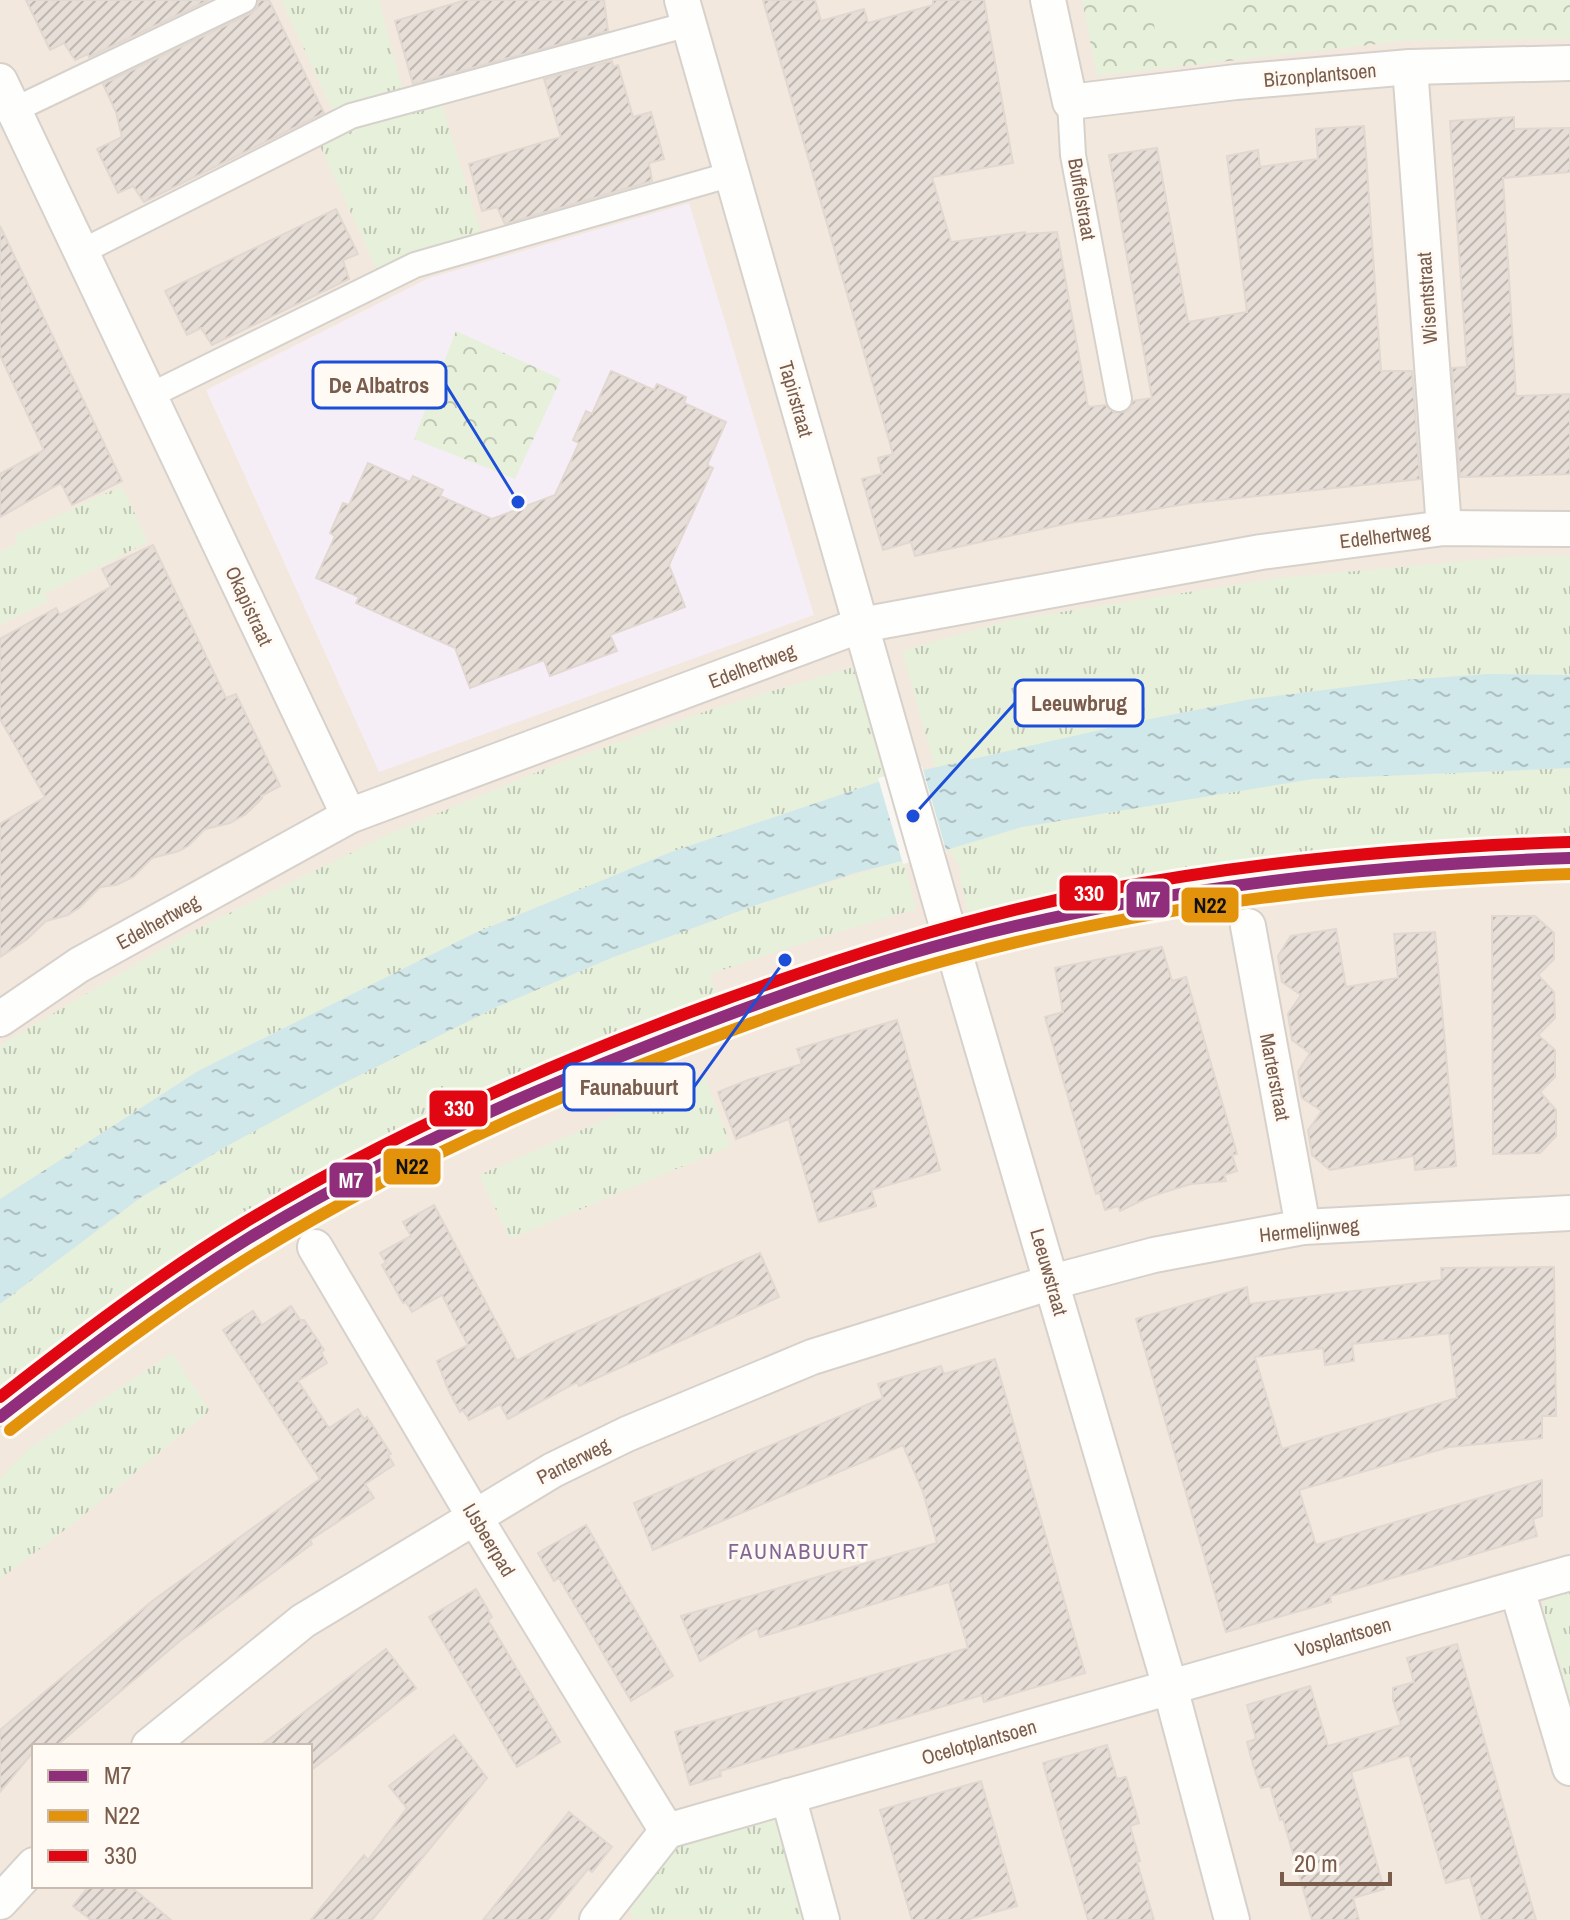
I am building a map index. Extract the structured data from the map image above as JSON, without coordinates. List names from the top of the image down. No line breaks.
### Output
{"streets":{"street":["Bizonplantsoen","Buffelstraat","Wisentstraat","Tapirstraat","Edelhertweg","Okapistraat","Marterstraat","Hermelijnweg","Leeuwstraat","Panterweg","IJsbeerpad","Vosplantsoen","Ocelotplantsoen"]},"crossings":[["Bizonplantsoen","Buffelstraat"],["Bizonplantsoen","Wisentstraat"],["Wisentstraat","Edelhertweg"],["Tapirstraat","Edelhertweg"],["Tapirstraat","Okapistraat"],["Tapirstraat","Leeuwstraat"],["Edelhertweg","Okapistraat"],["Edelhertweg","Leeuwstraat"],["Marterstraat","Hermelijnweg"],["Hermelijnweg","Leeuwstraat"],["Hermelijnweg","Panterweg"],["Leeuwstraat","Panterweg"],["Leeuwstraat","Vosplantsoen"],["Leeuwstraat","Ocelotplantsoen"],["Panterweg","IJsbeerpad"],["IJsbeerpad","Ocelotplantsoen"],["Vosplantsoen","Ocelotplantsoen"]],"districts":["FAUNABUURT"],"places":["De Albatros","Leeuwbrug","Faunabuurt"],"lines":["transit line 330","transit line M7","transit line N22"],"legend":["M7","N22","330"],"scale_bar":"20 m"}
